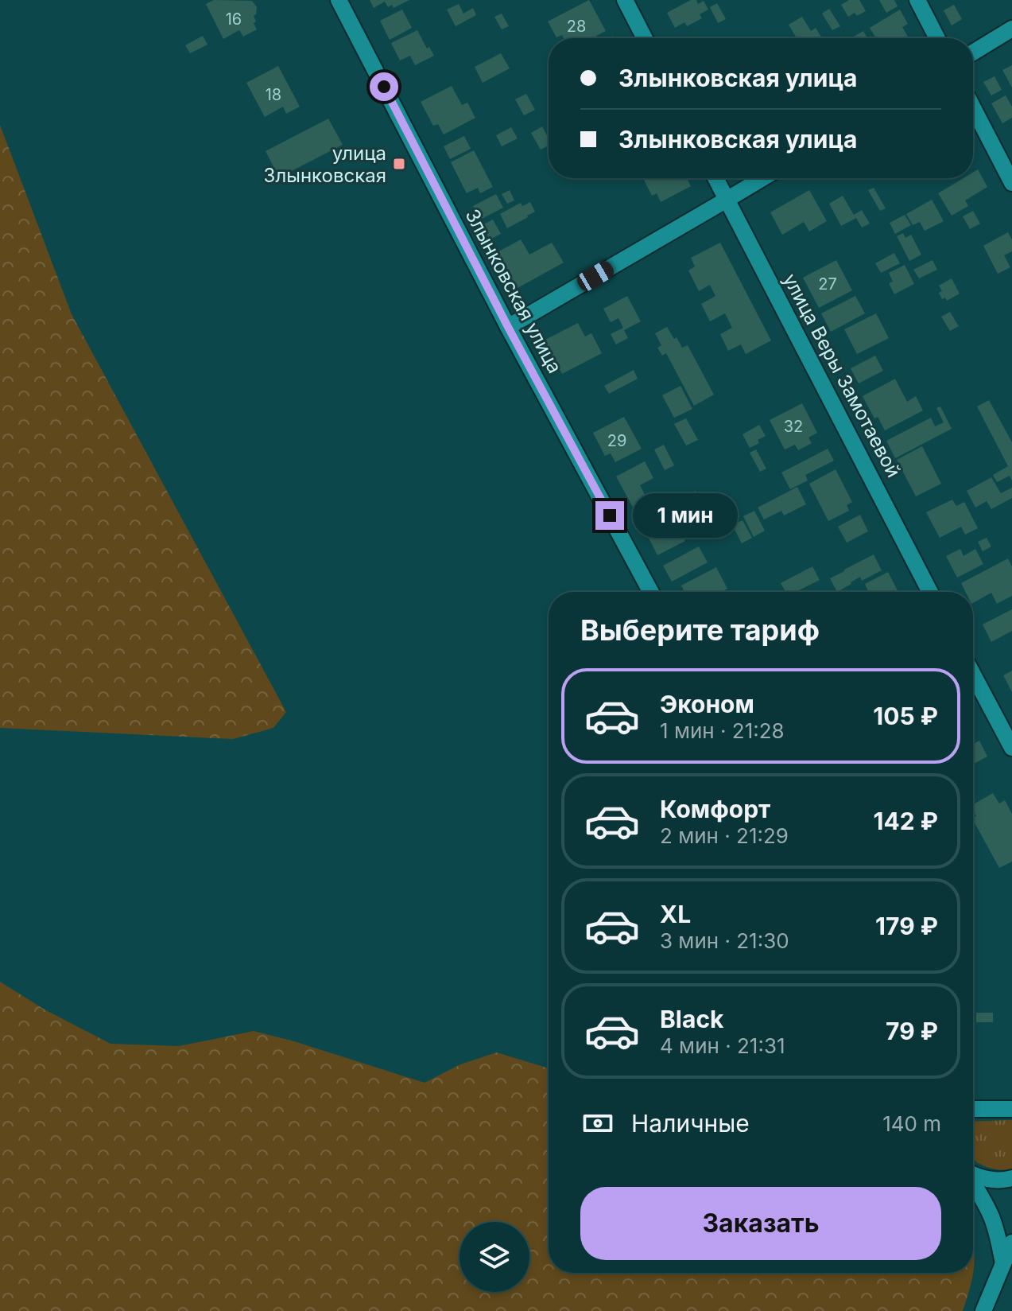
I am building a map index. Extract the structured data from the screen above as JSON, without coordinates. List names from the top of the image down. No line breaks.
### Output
{"streets":{"street":["Злынковская улица","улица Веры Замотаевой"]},"places":{"transit":["улица Злынковская"]},"house_numbers":["16","28","18","27","32","29"],"page":{"banner":["Злынковская улица","Злынковская улица"],"bubble":"1 мин","heading":"Выберите тариф","list":[{"name":"Эконом","note":"1 мин · 21:28","value":"105 ₽"},{"name":"Комфорт","note":"2 мин · 21:29","value":"142 ₽"},{"name":"XL","note":"3 мин · 21:30","value":"179 ₽"},{"name":"Black","note":"4 мин · 21:31","value":"79 ₽"}],"pay":["Наличные","140 m"],"buttons":"Заказать"}}
